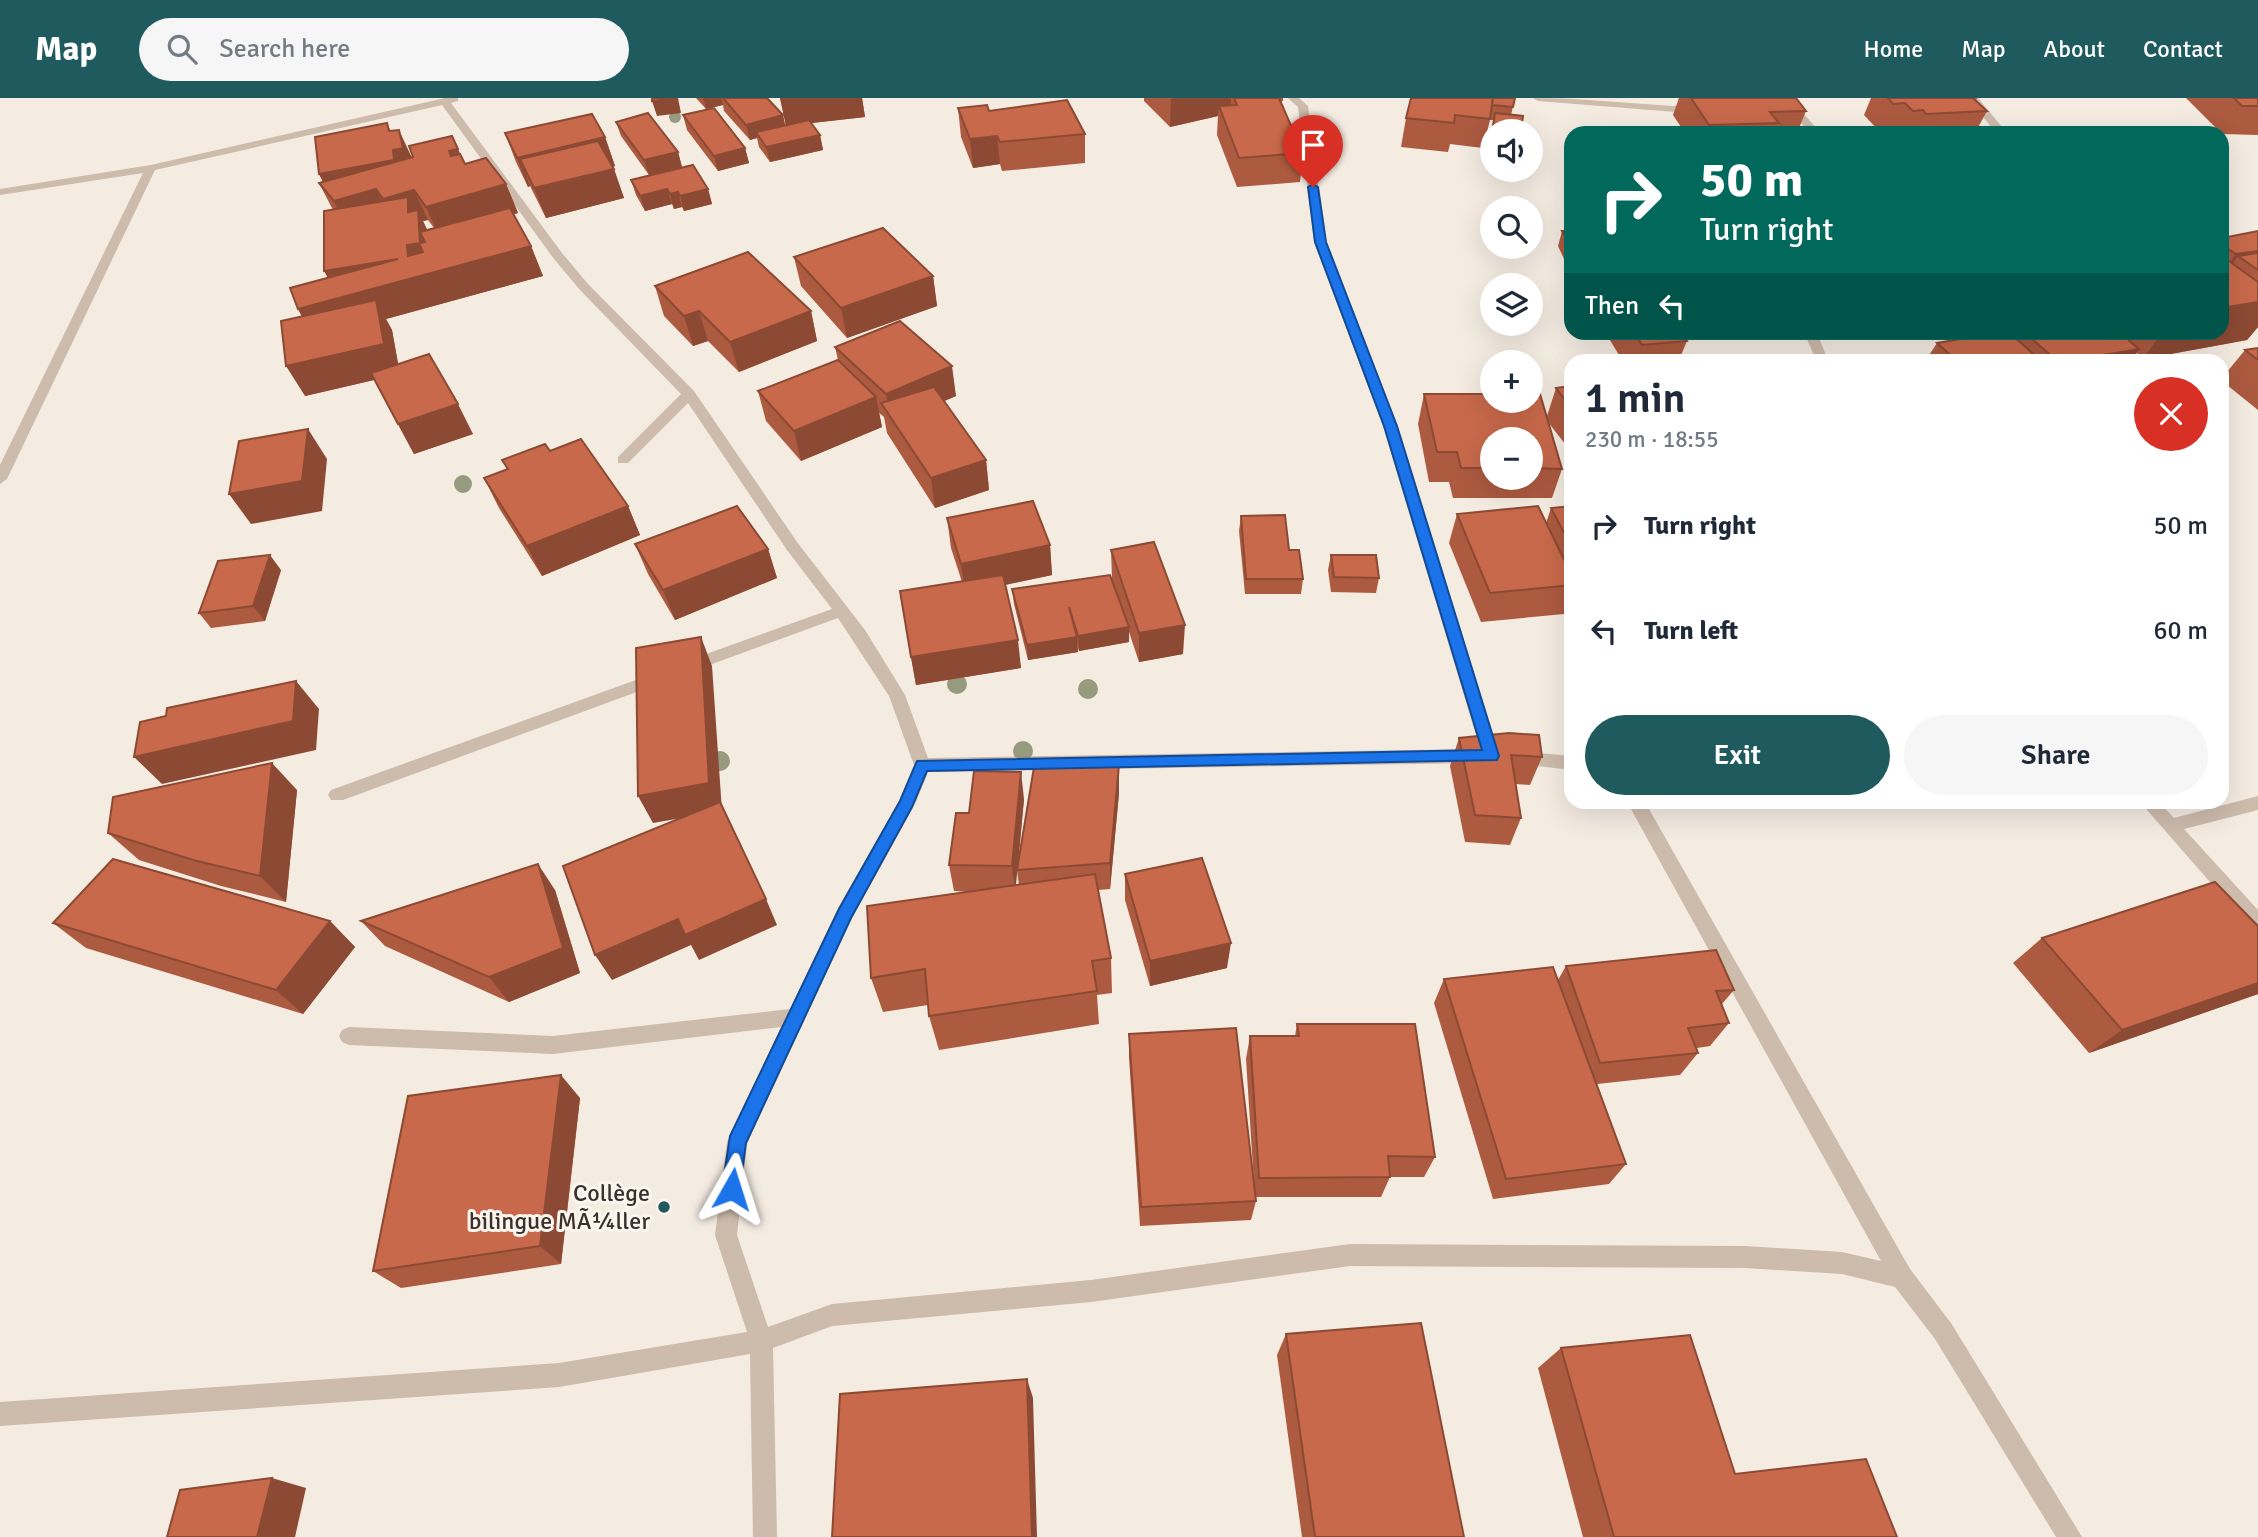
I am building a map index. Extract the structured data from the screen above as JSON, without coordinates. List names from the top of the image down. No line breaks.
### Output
{"places":["Collège bilingue MÃ¼ller"],"page":{"header":"Map","search":"Search here","nav":["Home","Map","About","Contact"],"map_buttons":["+","−"],"turn":["50 m","Turn right"],"then":"Then","heading":["1 min","230 m · 18:55"],"list":[{"name":"Turn right","value":"50 m"},{"name":"Turn left","value":"60 m"}],"buttons":["Exit","Share"]}}
